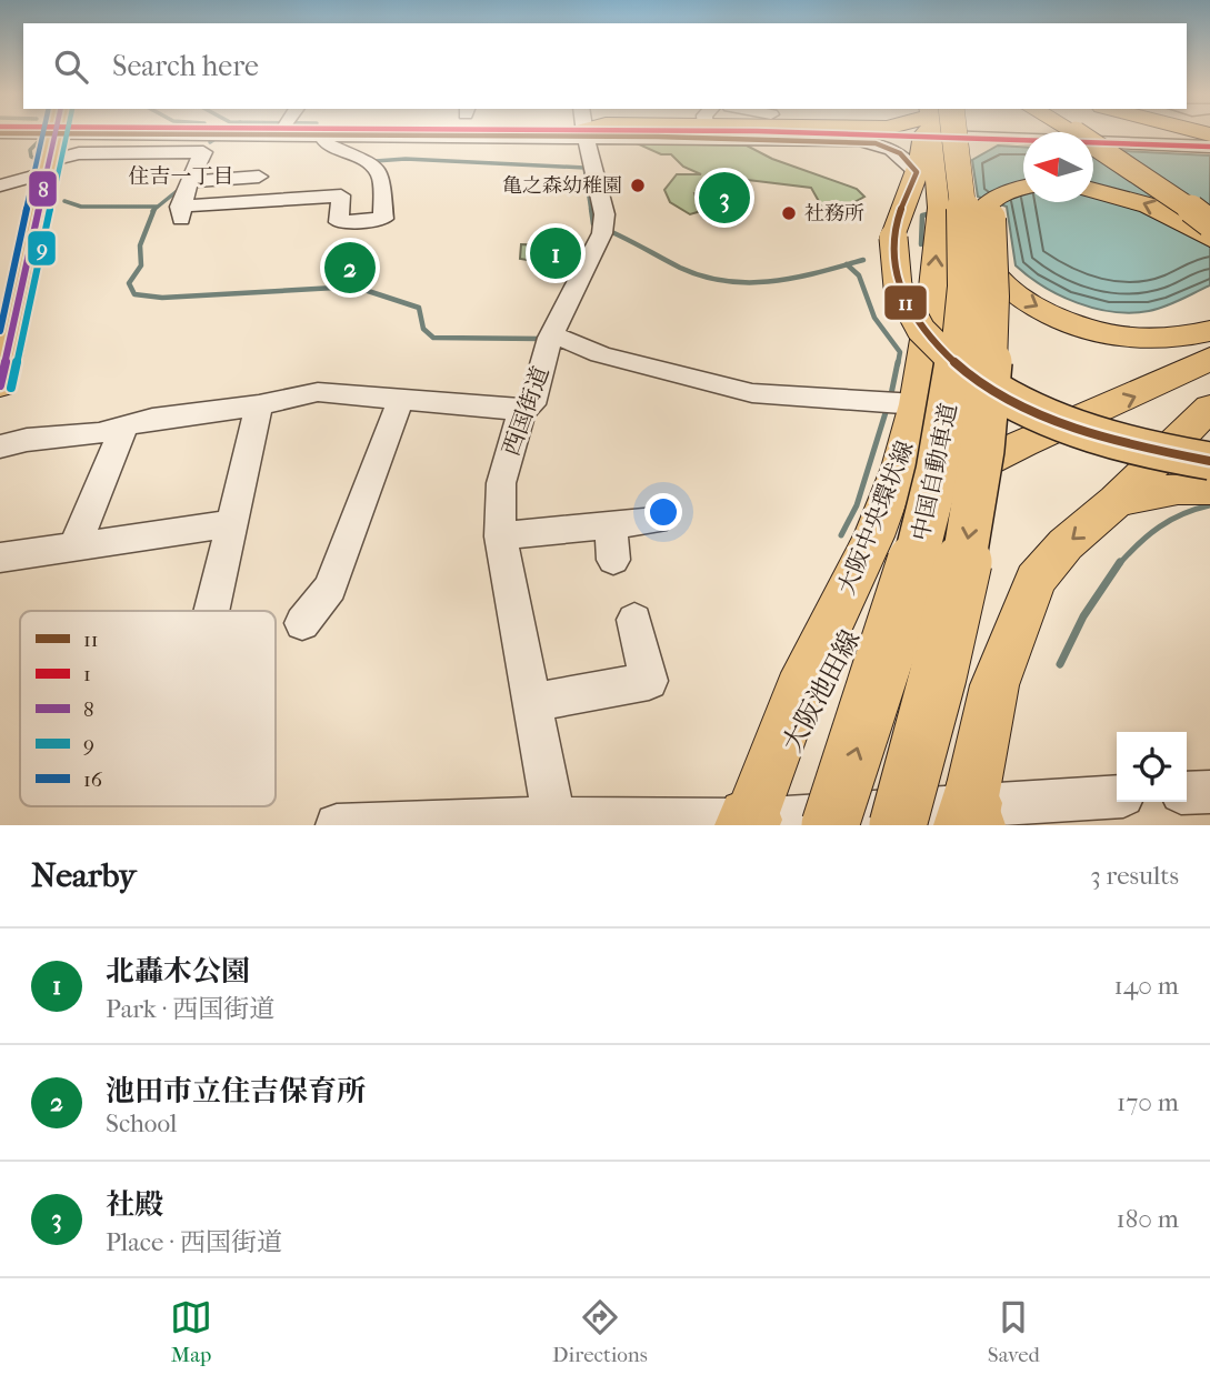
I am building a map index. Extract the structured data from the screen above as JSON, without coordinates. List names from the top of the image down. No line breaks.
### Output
{"streets":{"highway":["中国自動車道"],"main road":["大阪中央環状線","大阪池田線"],"street":["西国街道"]},"crossings":[["大阪中央環状線","大阪池田線"]],"one_way":["大阪中央環状線"],"districts":["住吉一丁目"],"places":["亀之森幼稚園","社務所"],"lines":["transit line 1","transit line 8","transit line 9","transit line 16","transit line 11"],"legend":["11","1","8","9","16"],"north":"left","page":{"search":"Search here","pins":["3","1","2"],"heading":["Nearby","3 results"],"list":[{"mark":"1","name":"北轟木公園","note":"Park · 西国街道","value":"140 m"},{"mark":"2","name":"池田市立住吉保育所","note":"School","value":"170 m"},{"mark":"3","name":"社殿","note":"Place · 西国街道","value":"180 m"}],"nav":["Map","Directions","Saved"]}}
